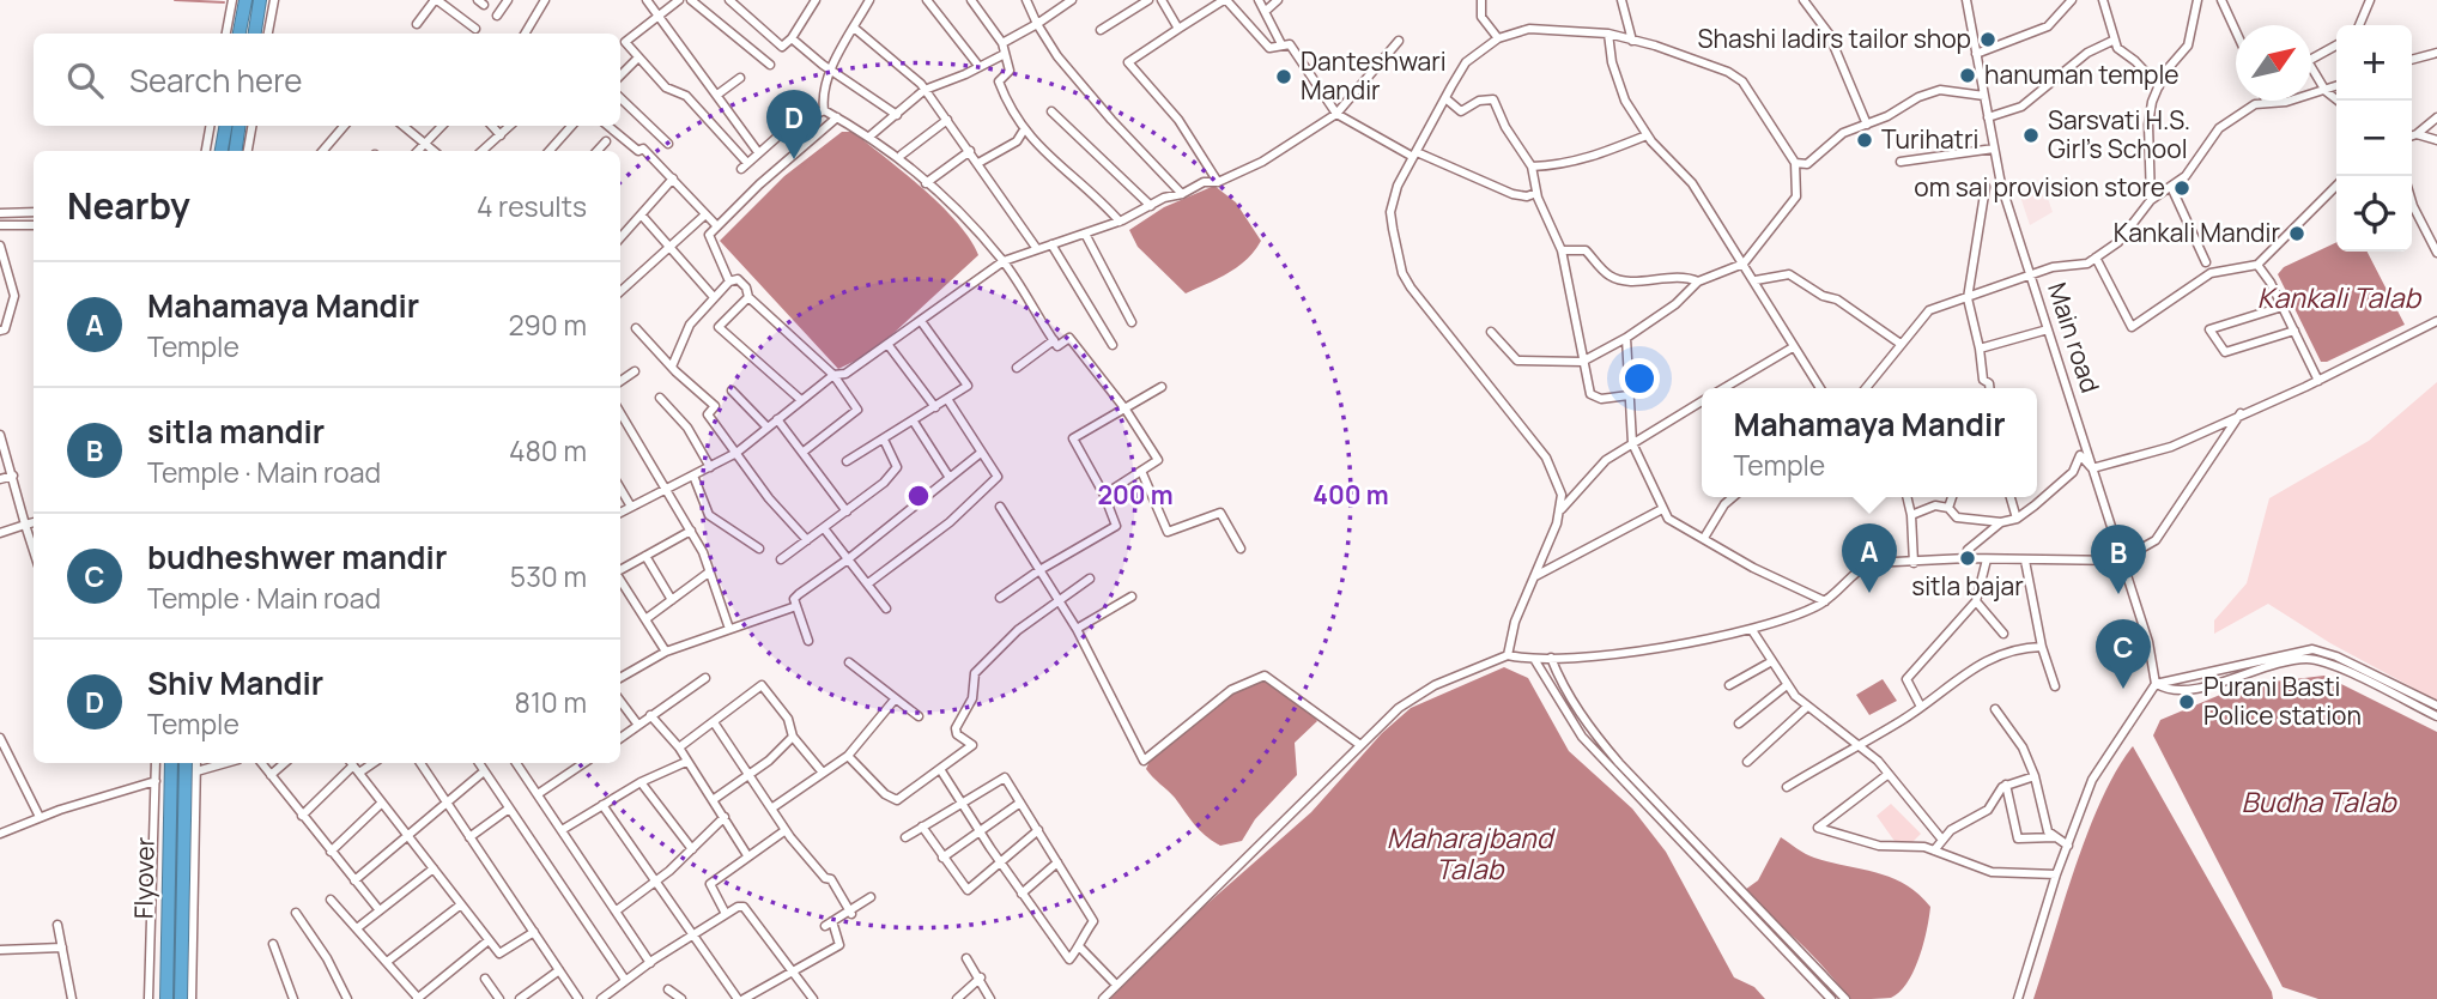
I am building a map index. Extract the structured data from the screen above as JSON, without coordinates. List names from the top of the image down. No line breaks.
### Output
{"streets":{"highway":["Flyover"],"street":["Main road"]},"water":["Kankali Talab","Budha Talab","Maharajband Talab"],"places":["Shashi ladirs tailor shop","hanuman temple","Danteshwari Mandir","Sarsvati H.S. Girl's School","Turihatri","om sai provision store","Kankali Mandir","sitla bajar","Purani Basti Police station"],"north":"top right","page":{"map_buttons":["+","−"],"search":"Search here","pins":["D","A","B","C"],"heading":["Nearby","4 results"],"list":[{"mark":"A","name":"Mahamaya Mandir","note":"Temple","value":"290 m"},{"mark":"B","name":"sitla mandir","note":"Temple · Main road","value":"480 m"},{"mark":"C","name":"budheshwer mandir","note":"Temple · Main road","value":"530 m"},{"mark":"D","name":"Shiv Mandir","note":"Temple","value":"810 m"}],"popup":["Mahamaya Mandir","Temple"]},"rings":["200 m","400 m"]}
